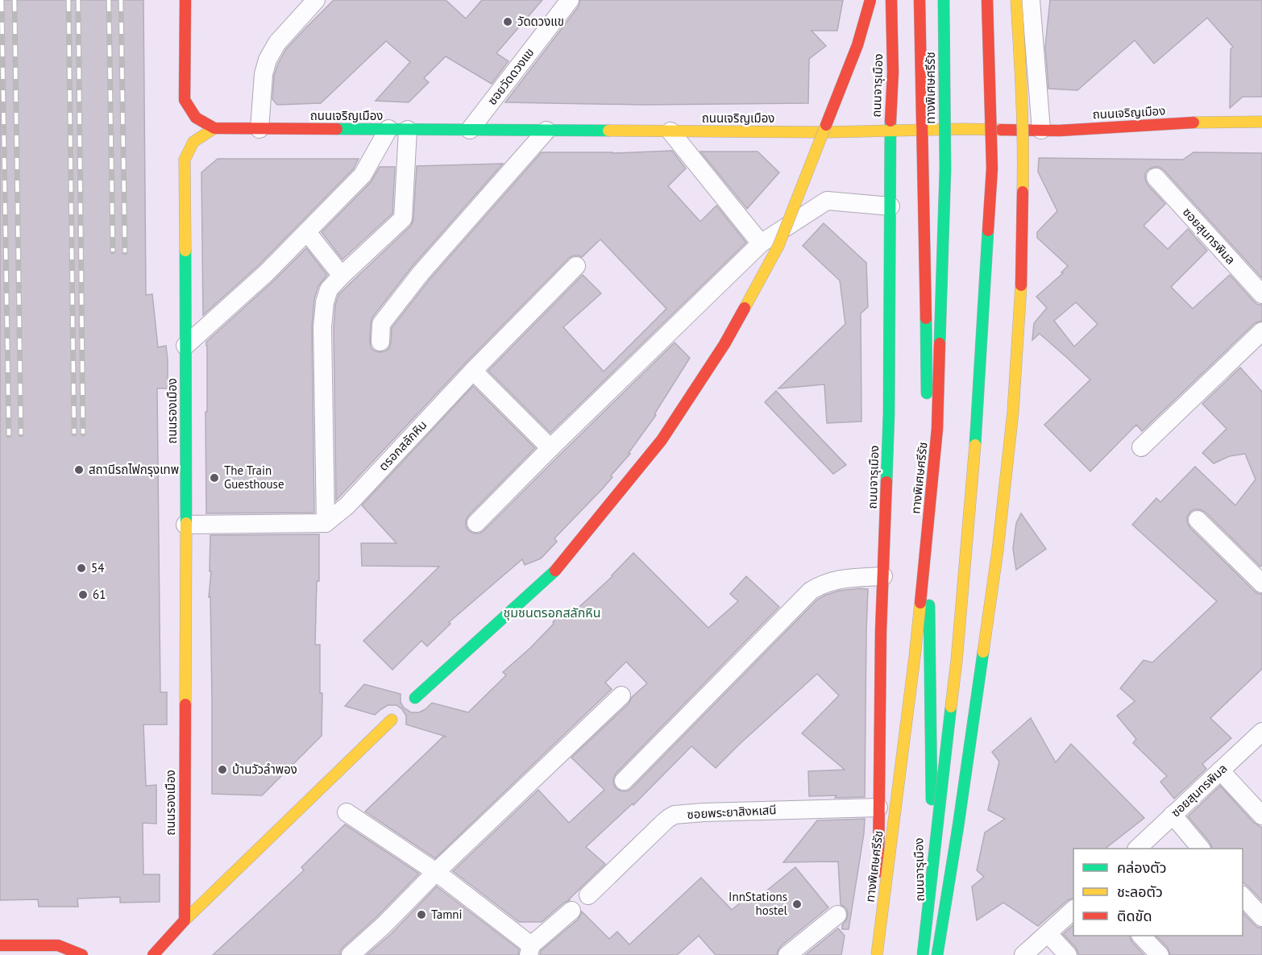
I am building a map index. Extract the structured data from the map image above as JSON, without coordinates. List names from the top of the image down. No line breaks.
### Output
{"streets":{"main road":["ถนนจารุเมือง","ทางพิเศษศรีรัช","ถนนเจริญเมือง","ถนนรองเมือง"],"street":["ซอยวัดดวงแข","ซอยสุนทรพิมล","ตรอกสลักหิน","ซอยพระยาสิงหเสนี"]},"crossings":[["ซอยวัดดวงแข","ถนนเจริญเมือง"],["ถนนจารุเมือง","ทางพิเศษศรีรัช"],["ถนนจารุเมือง","ถนนเจริญเมือง"],["ถนนจารุเมือง","ซอยพระยาสิงหเสนี"],["ถนนเจริญเมือง","ถนนรองเมือง"]],"districts":["ชุมชนตรอกสลักหิน"],"places":["วัดดวงแข","สถานีรถไฟกรุงเทพ","The Train Guesthouse","54","61","บ้านวัวลำพอง","InnStations hostel","Tamni"],"legend":["คล่องตัว","ชะลอตัว","ติดขัด"]}
